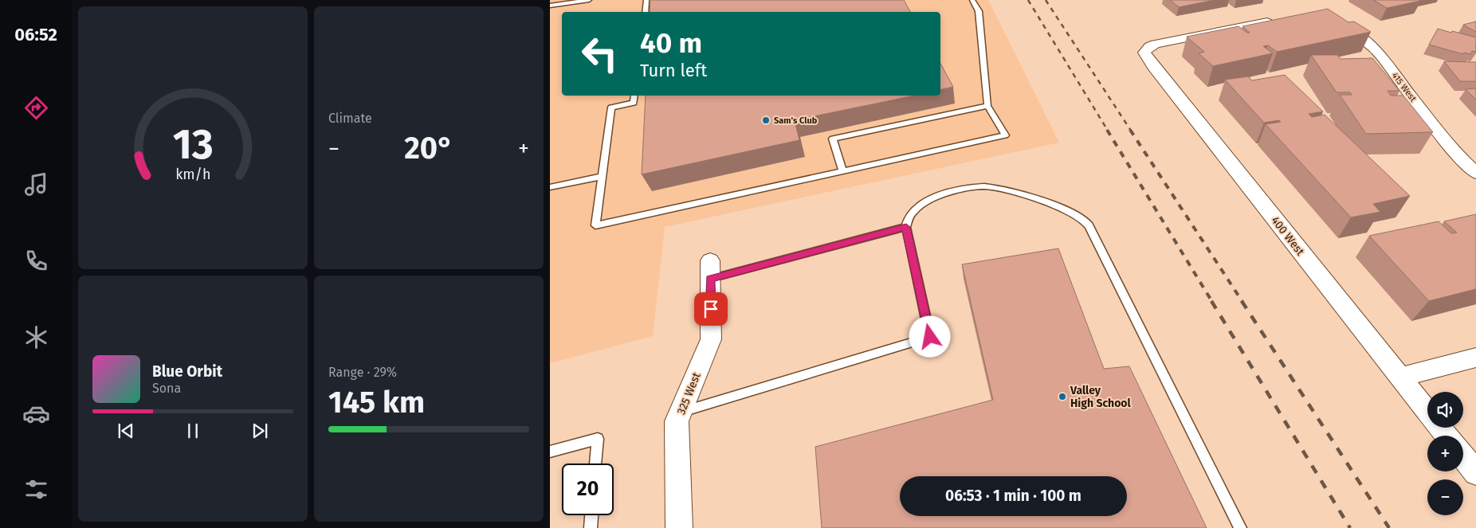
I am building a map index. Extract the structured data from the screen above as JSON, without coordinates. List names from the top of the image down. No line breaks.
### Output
{"streets":{"street":["415 West","400 West","325 West"]},"places":["Sam's Club","Valley High School"],"page":{"tabs":"06:52","tile":["Climate",["Range · 29%","145 km"]],"turn":["40 m","Turn left"],"heat":["−","20°","+"],"song":["Blue Orbit","Sona"],"map_buttons":["+","−"],"limit":"20","trip":"06:53 · 1 min · 100 m","gauge":["13","km/h"]}}
